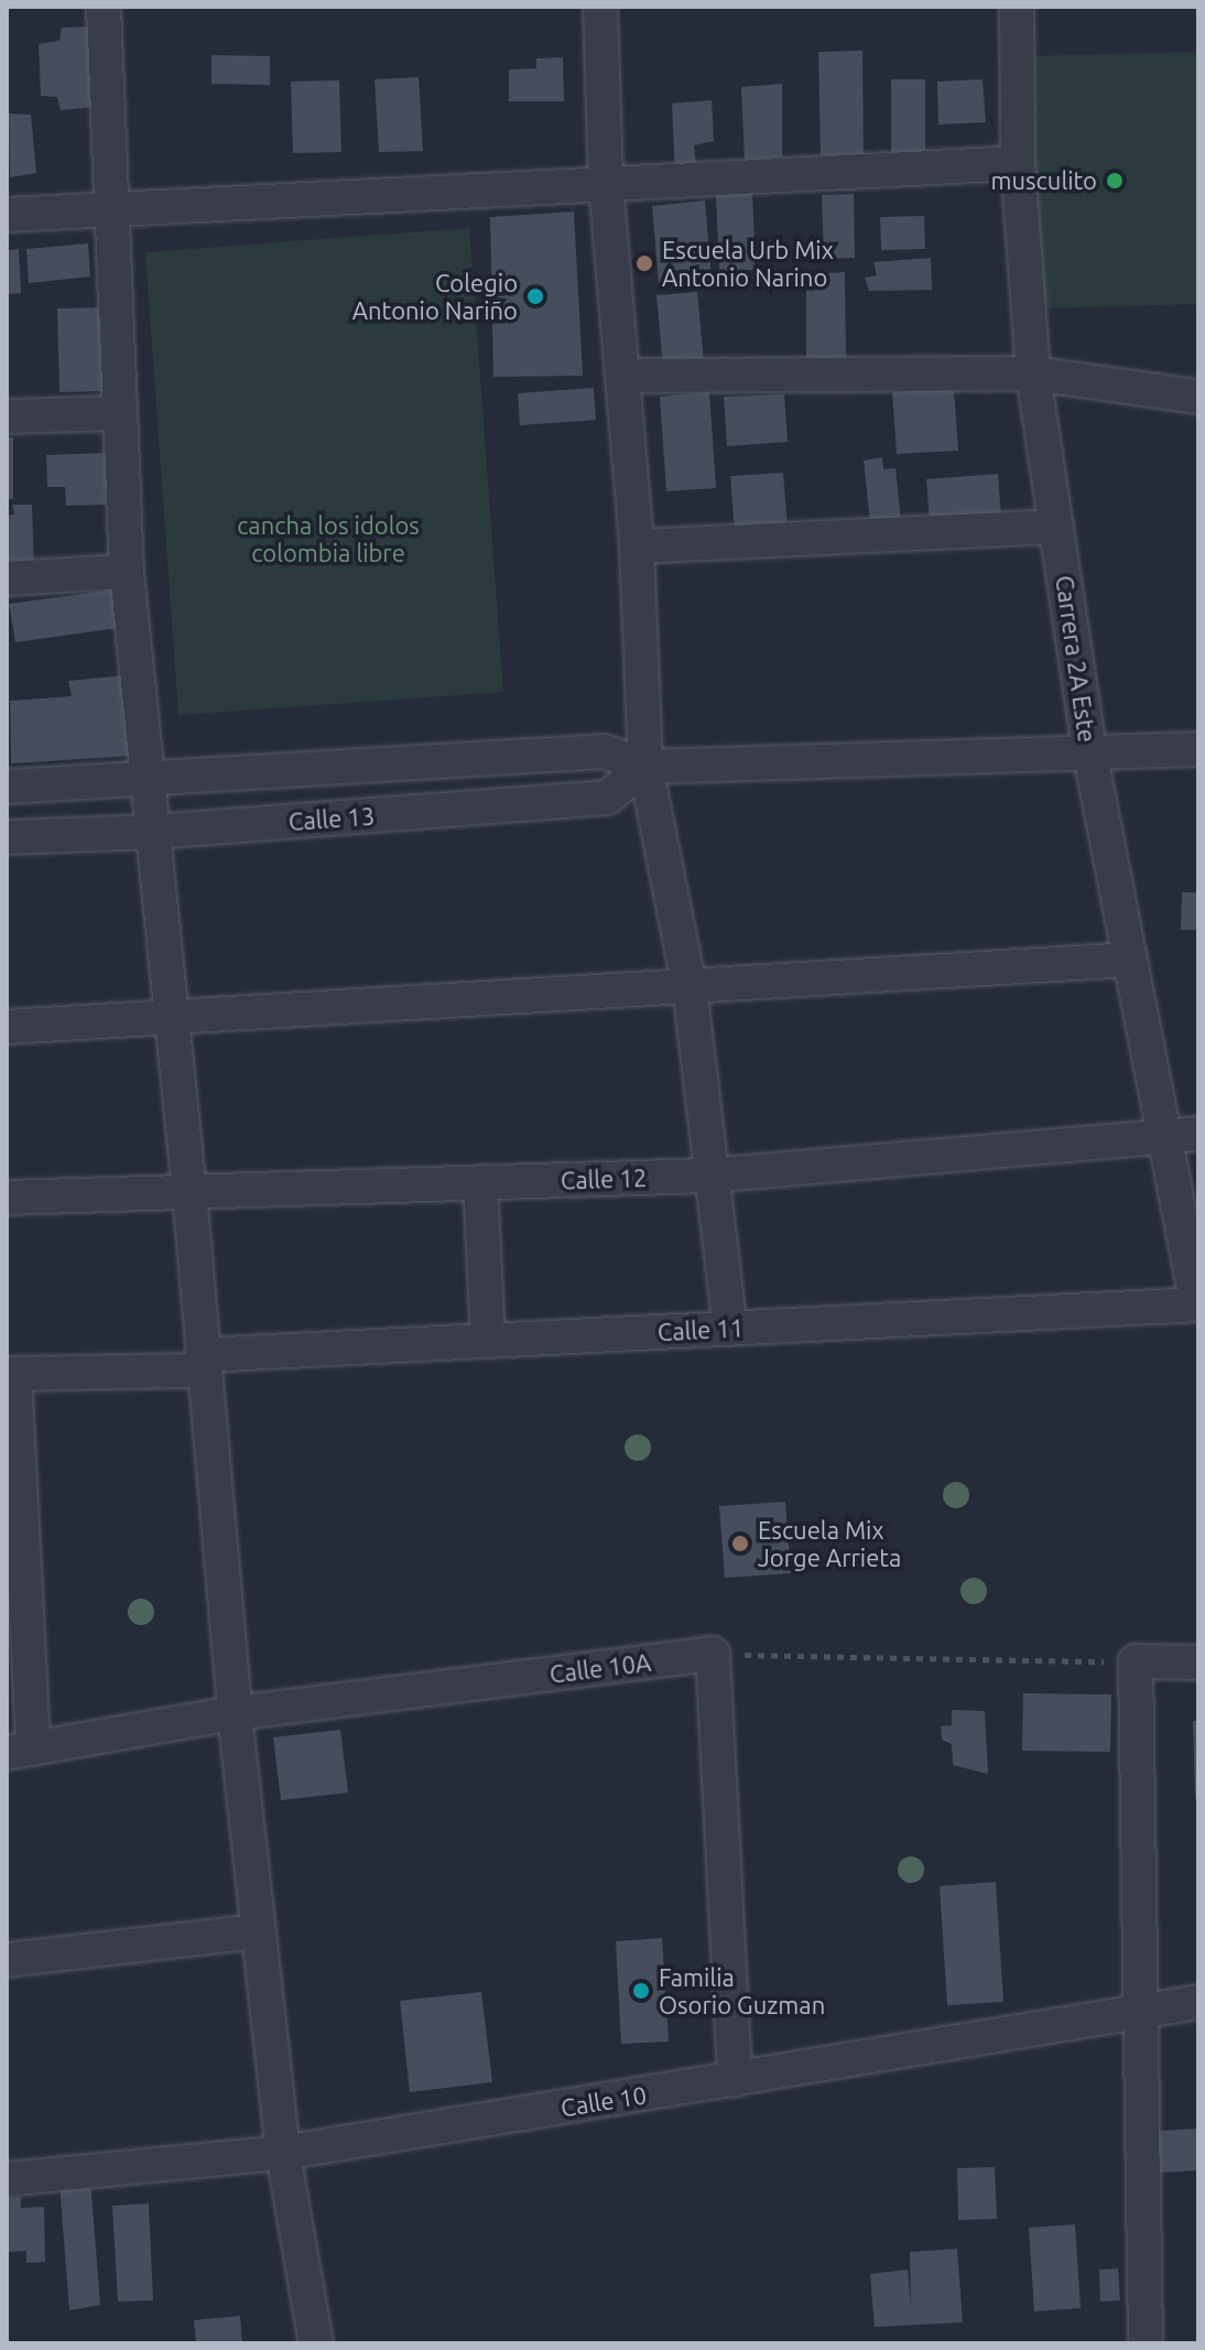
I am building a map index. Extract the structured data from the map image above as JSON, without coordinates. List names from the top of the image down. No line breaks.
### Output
{"streets":{"street":["Carrera 2A Este","Calle 13","Calle 12","Calle 11","Calle 10A","Calle 10"]},"crossings":[["Carrera 2A Este","Calle 12"],["Carrera 2A Este","Calle 11"]],"parks":["cancha los idolos colombia libre"],"places":["musculito","Escuela Urb Mix Antonio Narino","Colegio Antonio Nariño","Escuela Mix Jorge Arrieta","Familia Osorio Guzman"]}
